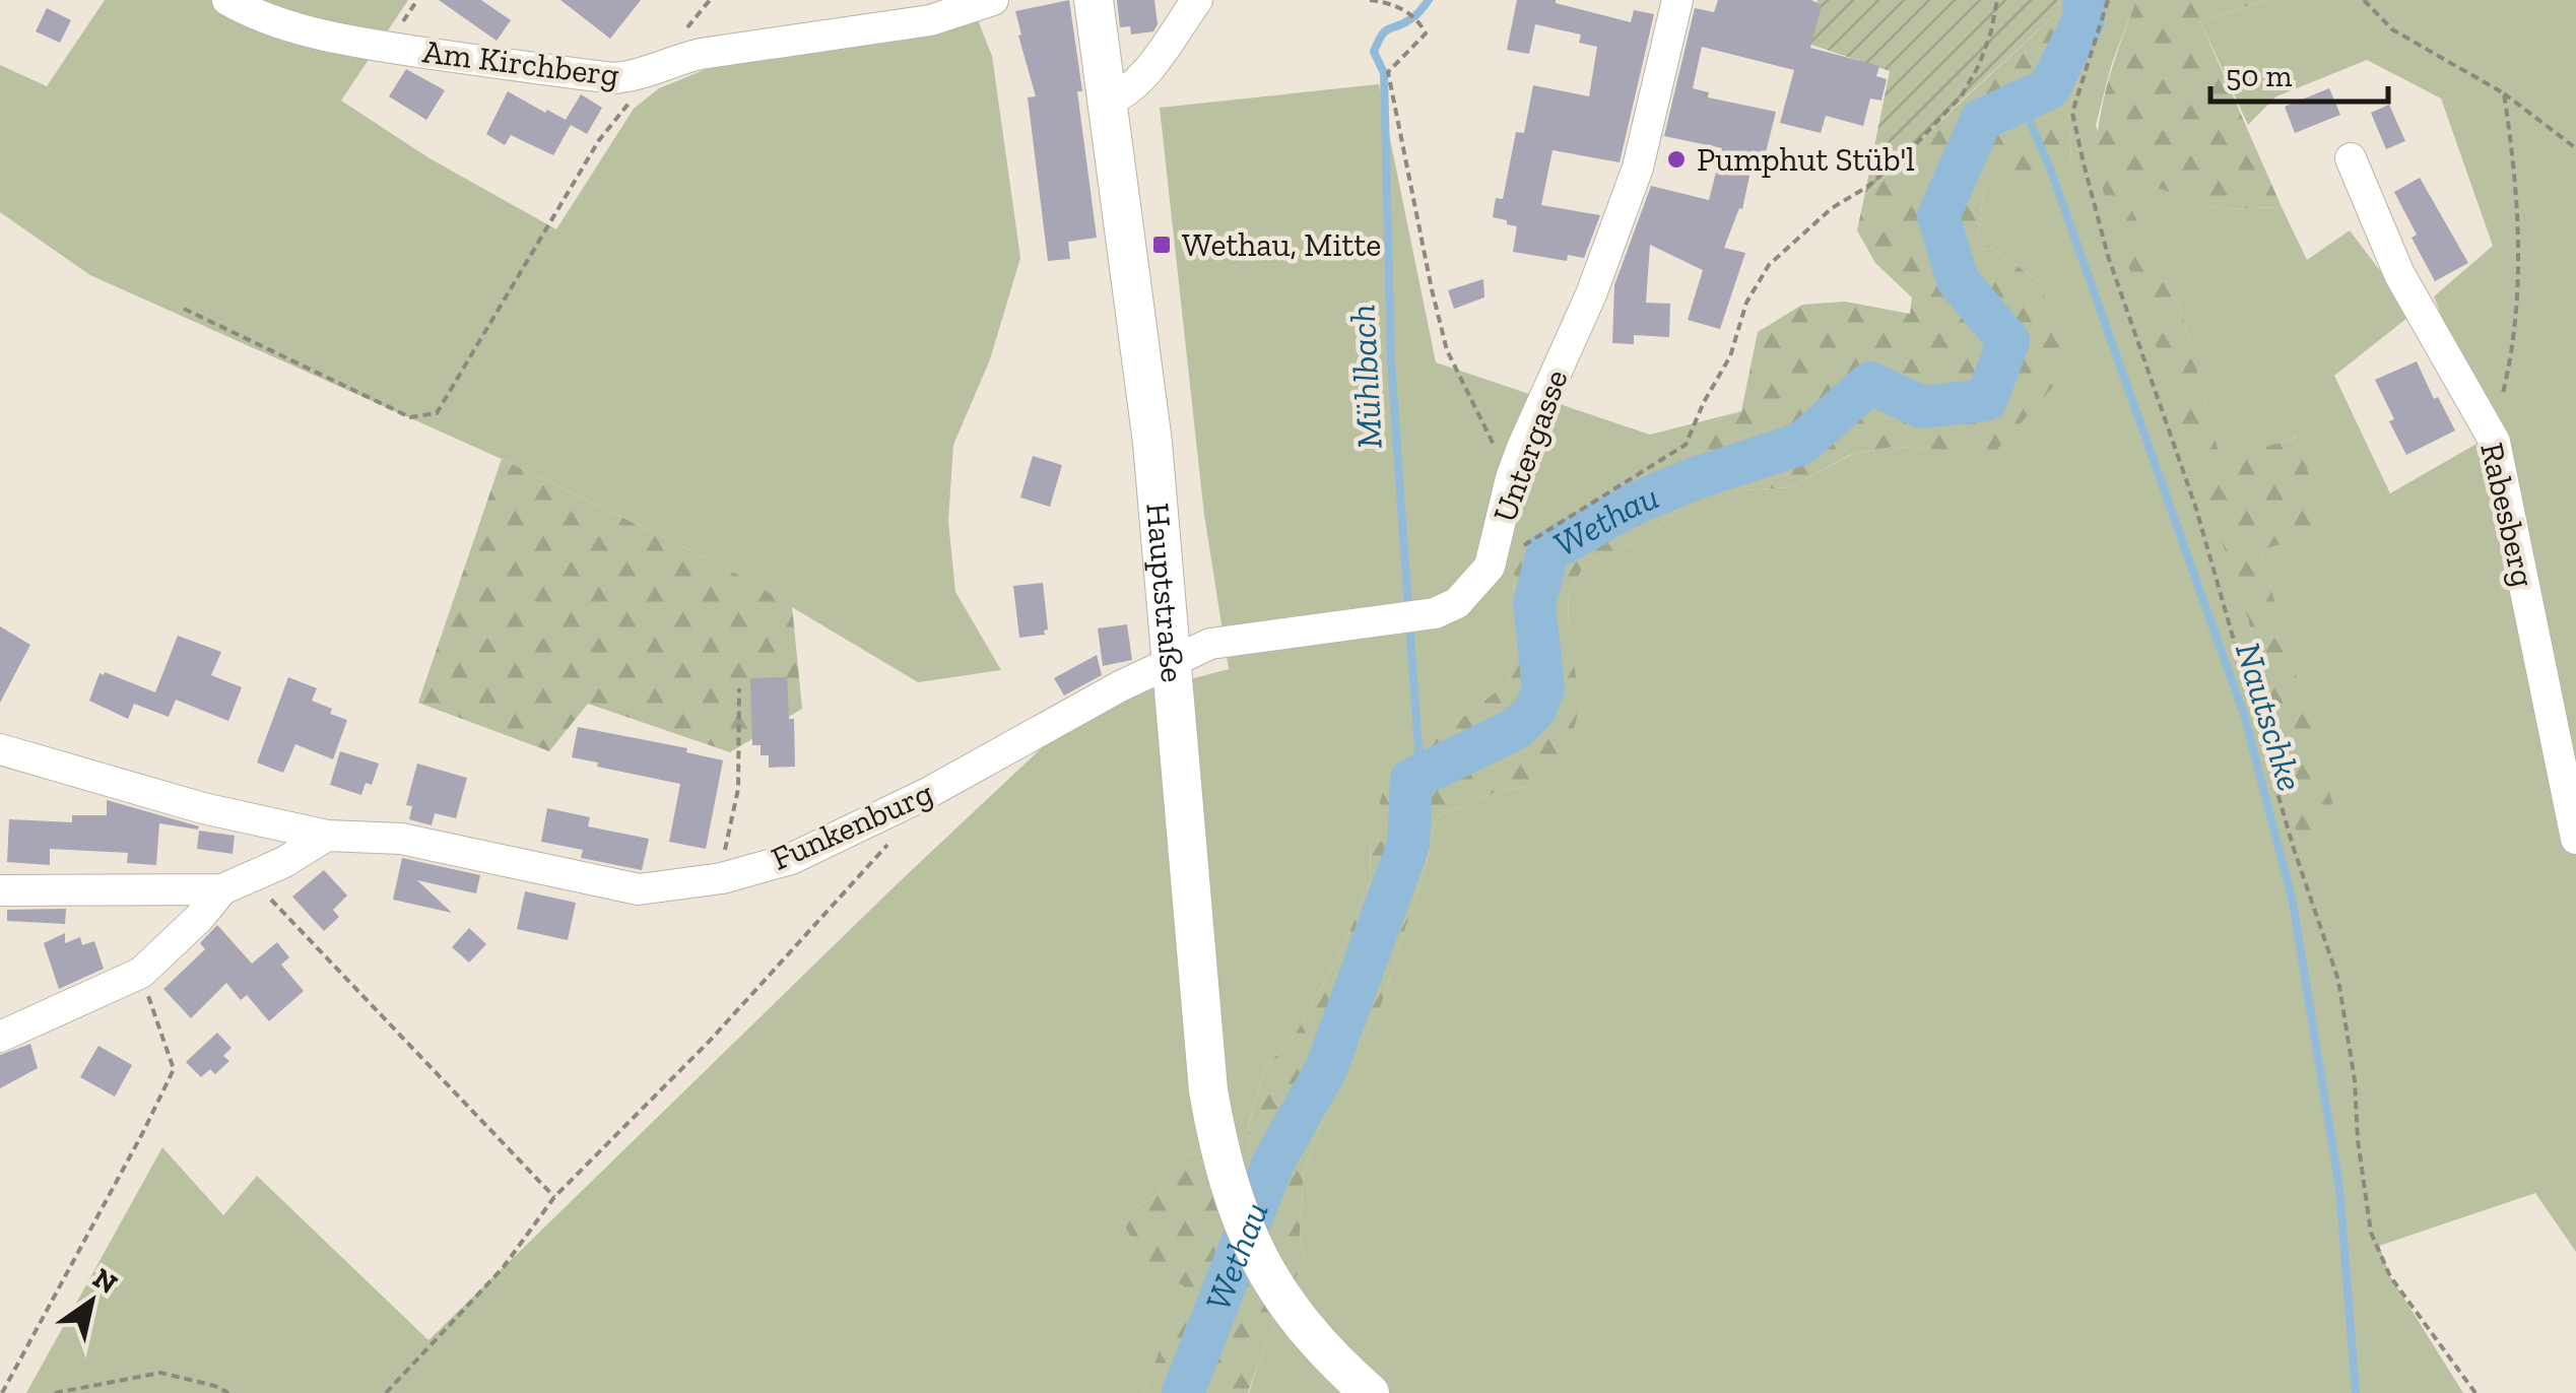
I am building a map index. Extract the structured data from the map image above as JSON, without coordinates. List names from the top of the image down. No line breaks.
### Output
{"streets":{"main road":["Hauptstraße"],"street":["Am Kirchberg","Untergasse","Rabesberg","Funkenburg"]},"crossings":[["Untergasse","Hauptstraße"],["Untergasse","Funkenburg"],["Hauptstraße","Funkenburg"]],"water":["Mühlbach","Wethau","Nautschke"],"places":{"other":["Pumphut Stüb'l"],"transit":["Wethau, Mitte"]},"scale_bar":"50 m","north":"top right"}
